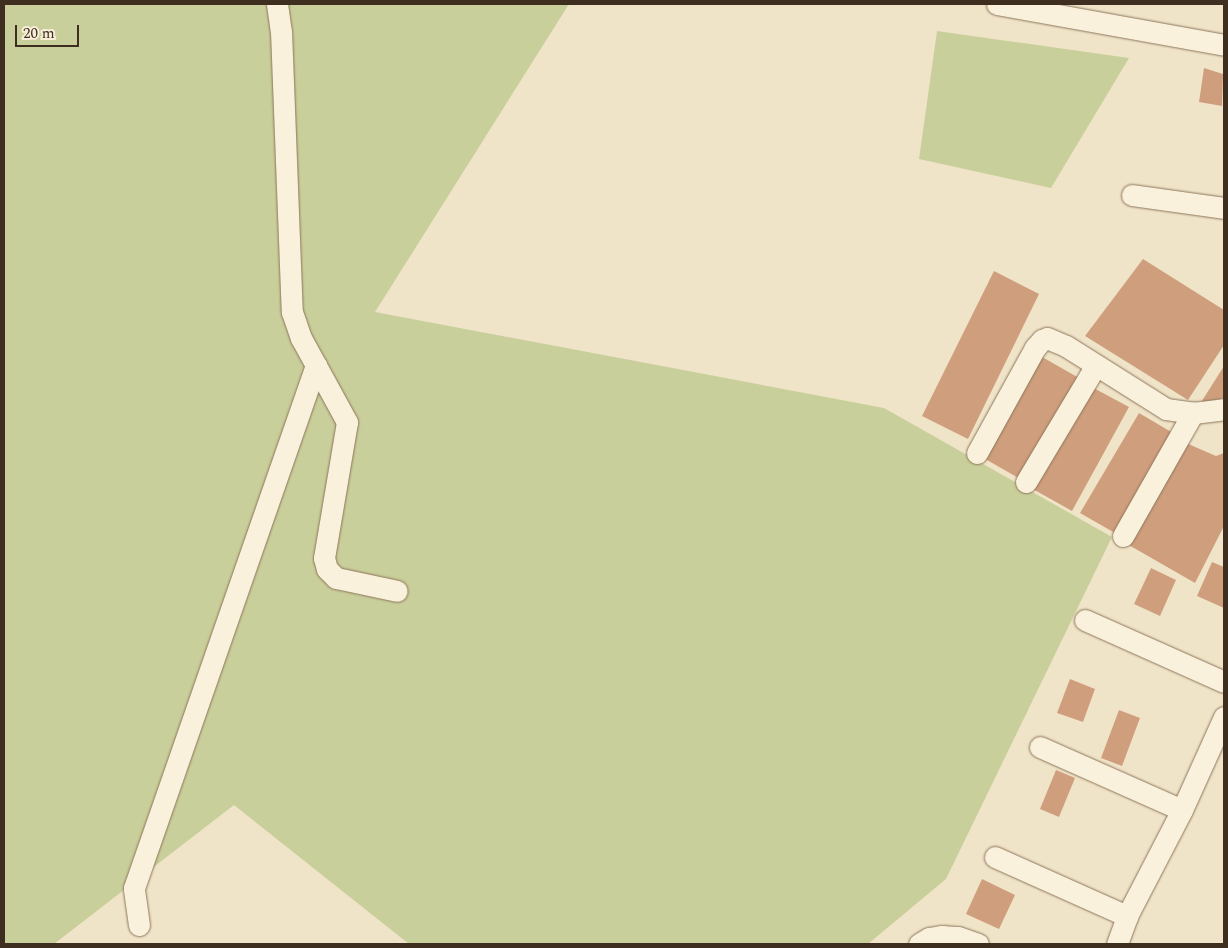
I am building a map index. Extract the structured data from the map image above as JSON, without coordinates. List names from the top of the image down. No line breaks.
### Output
{"scale_bar":"20 m"}
